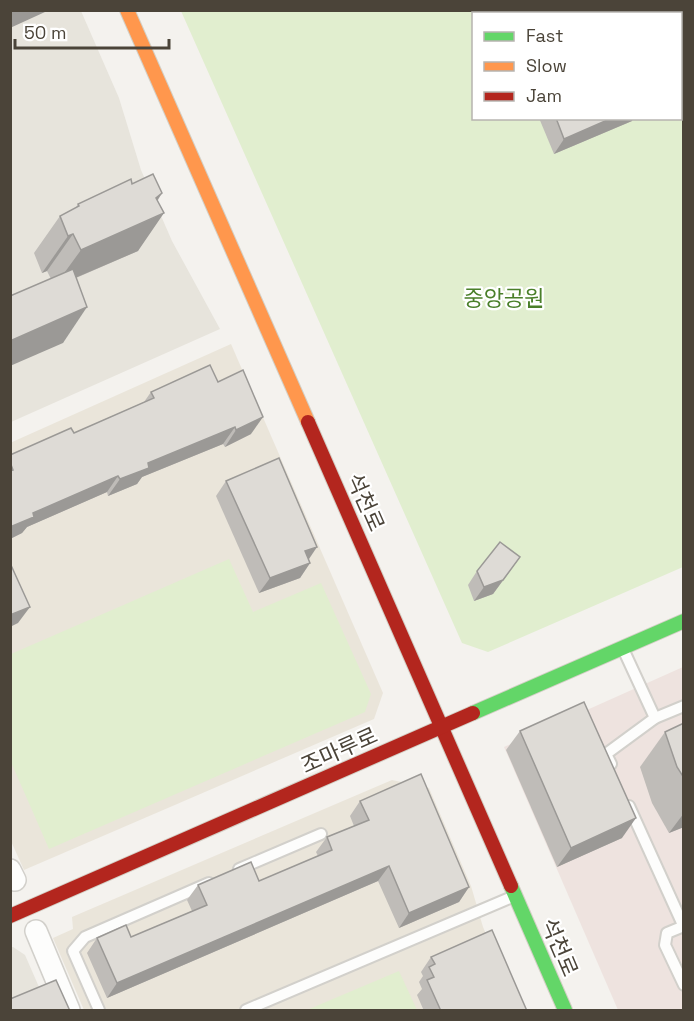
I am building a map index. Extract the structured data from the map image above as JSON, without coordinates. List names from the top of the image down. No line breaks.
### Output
{"streets":{"street":["석천로","조마루로"]},"crossings":[["석천로","조마루로"]],"parks":["중앙공원"],"legend":["Fast","Slow","Jam"],"scale_bar":"50 m"}
